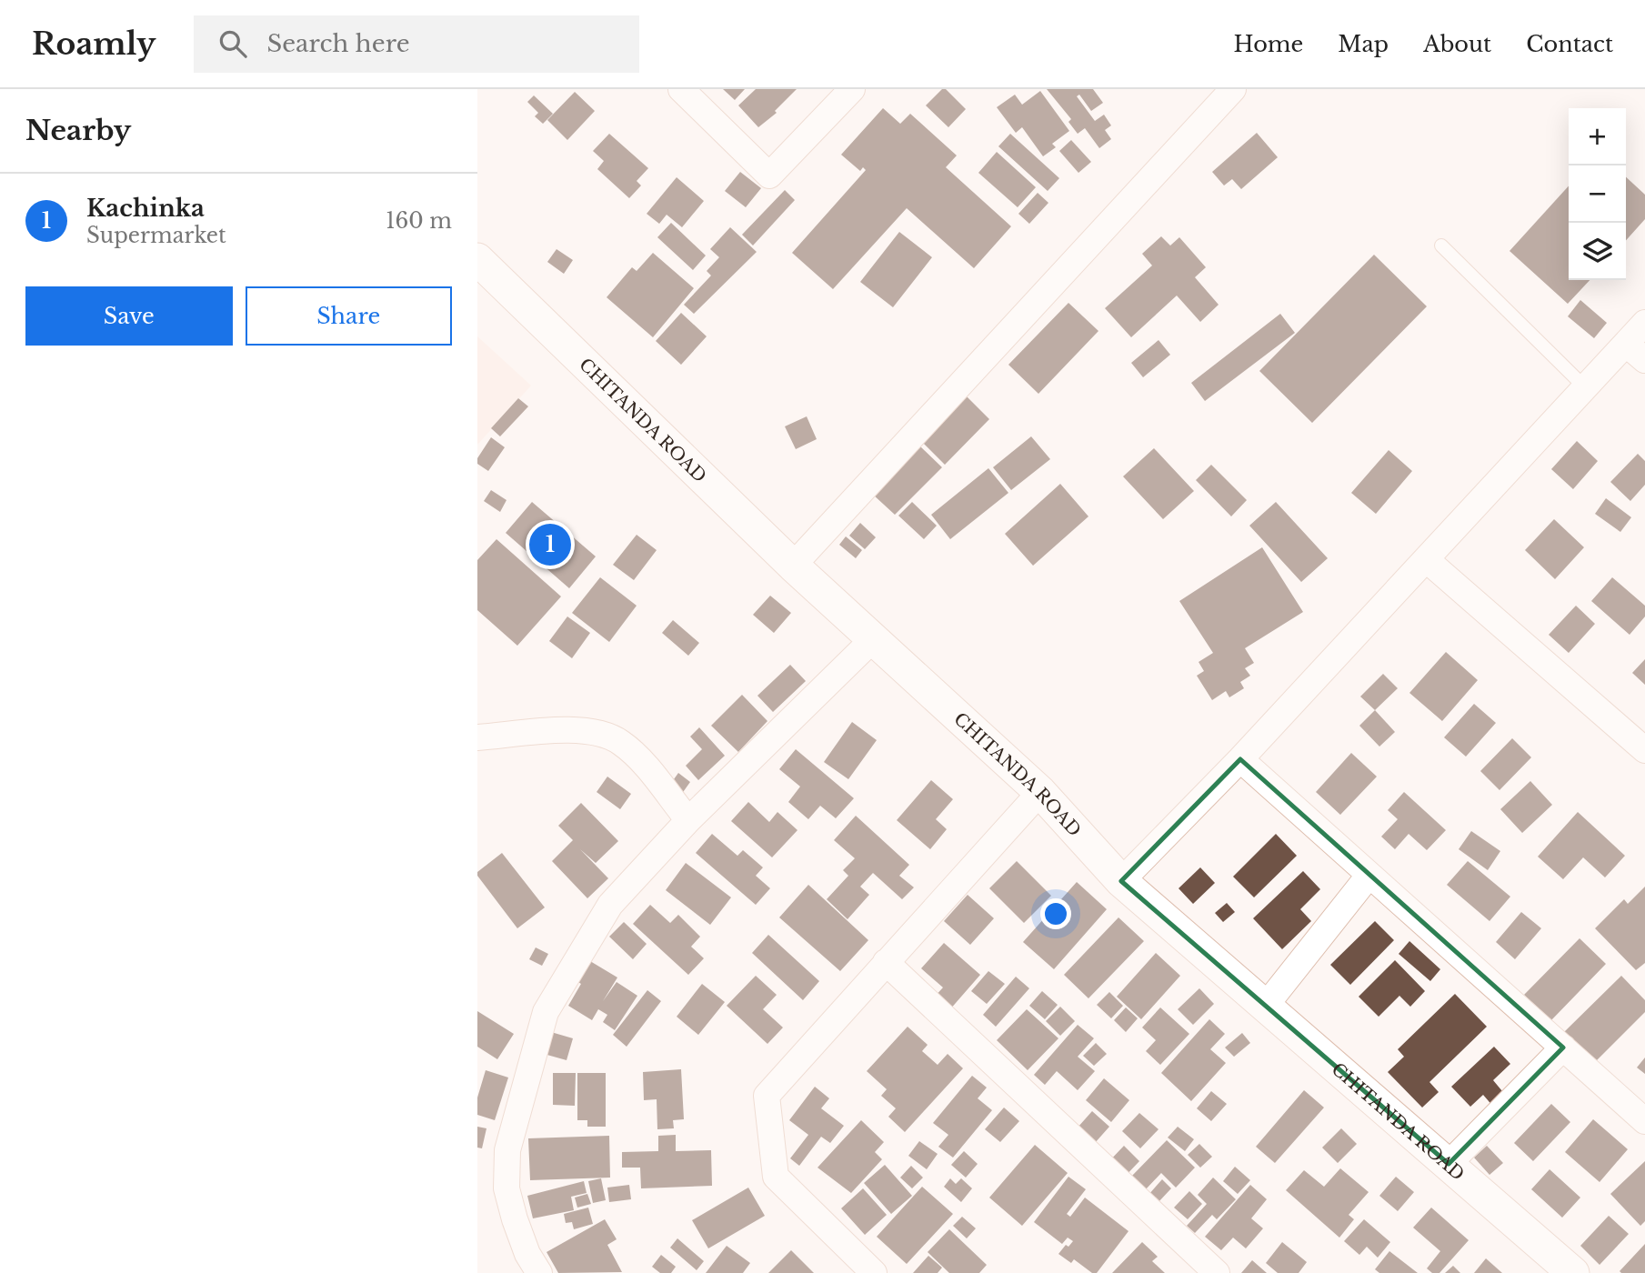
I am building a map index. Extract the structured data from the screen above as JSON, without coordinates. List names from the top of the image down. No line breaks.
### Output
{"streets":{"street":["CHITANDA ROAD"]},"page":{"header":"Roamly","search":"Search here","nav":["Home","Map","About","Contact"],"heading":"Nearby","map_buttons":["+","−"],"list":[{"mark":"1","name":"Kachinka","note":"Supermarket","value":"160 m"}],"buttons":["Save","Share"],"pins":"1"}}
